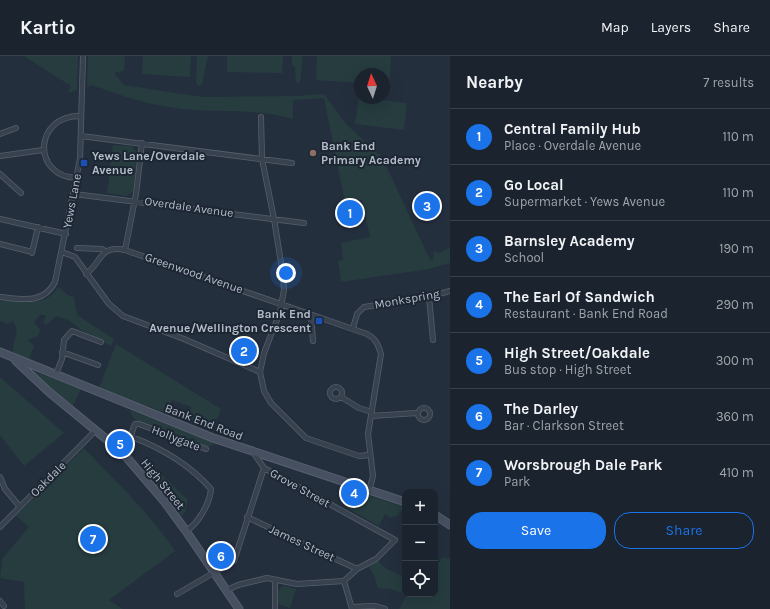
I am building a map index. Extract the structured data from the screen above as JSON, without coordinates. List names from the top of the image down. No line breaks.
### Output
{"streets":{"street":["Yews Lane","Overdale Avenue","Greenwood Avenue","Monkspring","Bank End Road","Hollygate","Oakdale","High Street","Grove Street","James Street"]},"crossings":[["Yews Lane","Overdale Avenue"],["Greenwood Avenue","Monkspring"],["Greenwood Avenue","Bank End Road"],["Bank End Road","High Street"],["Bank End Road","Grove Street"],["Hollygate","High Street"],["Oakdale","High Street"],["Grove Street","James Street"]],"places":{"other":["Bank End Primary Academy"],"transit":["Yews Lane/Overdale Avenue","Bank End Avenue/Wellington Crescent"]},"north":"top","page":{"header":"Kartio","nav":["Map","Layers","Share"],"heading":["Nearby","7 results"],"list":[{"mark":"1","name":"Central Family Hub","note":"Place · Overdale Avenue","value":"110 m"},{"mark":"2","name":"Go Local","note":"Supermarket · Yews Avenue","value":"110 m"},{"mark":"3","name":"Barnsley Academy","note":"School","value":"190 m"},{"mark":"4","name":"The Earl Of Sandwich","note":"Restaurant · Bank End Road","value":"290 m"},{"mark":"5","name":"High Street/Oakdale","note":"Bus stop · High Street","value":"300 m"},{"mark":"6","name":"The Darley","note":"Bar · Clarkson Street","value":"360 m"},{"mark":"7","name":"Worsbrough Dale Park","note":"Park","value":"410 m"}],"pins":["3","1","2","5","4","7","6"],"map_buttons":["+","−"],"buttons":["Save","Share"]}}
